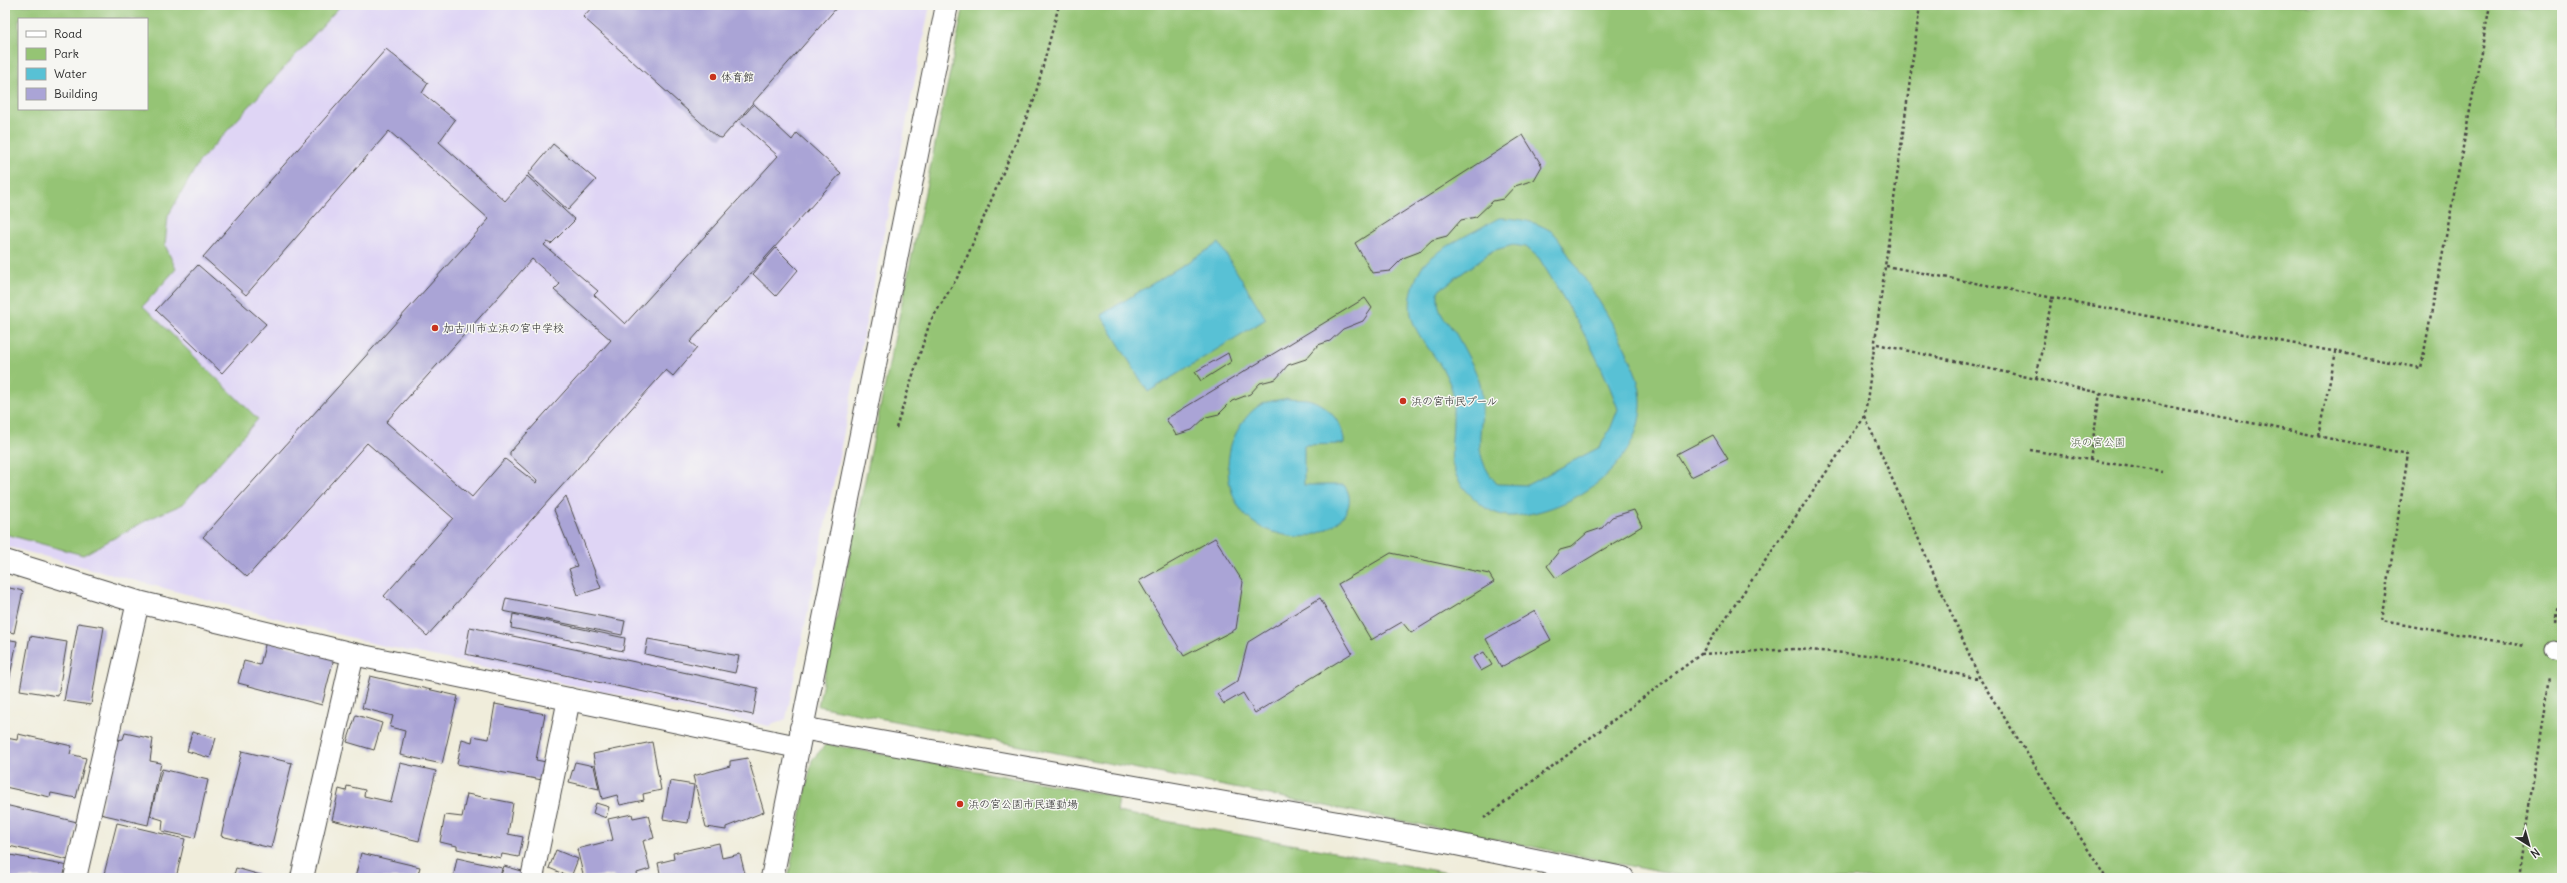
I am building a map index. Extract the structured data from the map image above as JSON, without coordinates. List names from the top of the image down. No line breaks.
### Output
{"parks":["浜の宮公園"],"places":["体育館","加古川市立浜の宮中学校","浜の宮市民プール","浜の宮公園市民運動場"],"legend":["Road","Park","Water","Building"],"north":"bottom right"}
